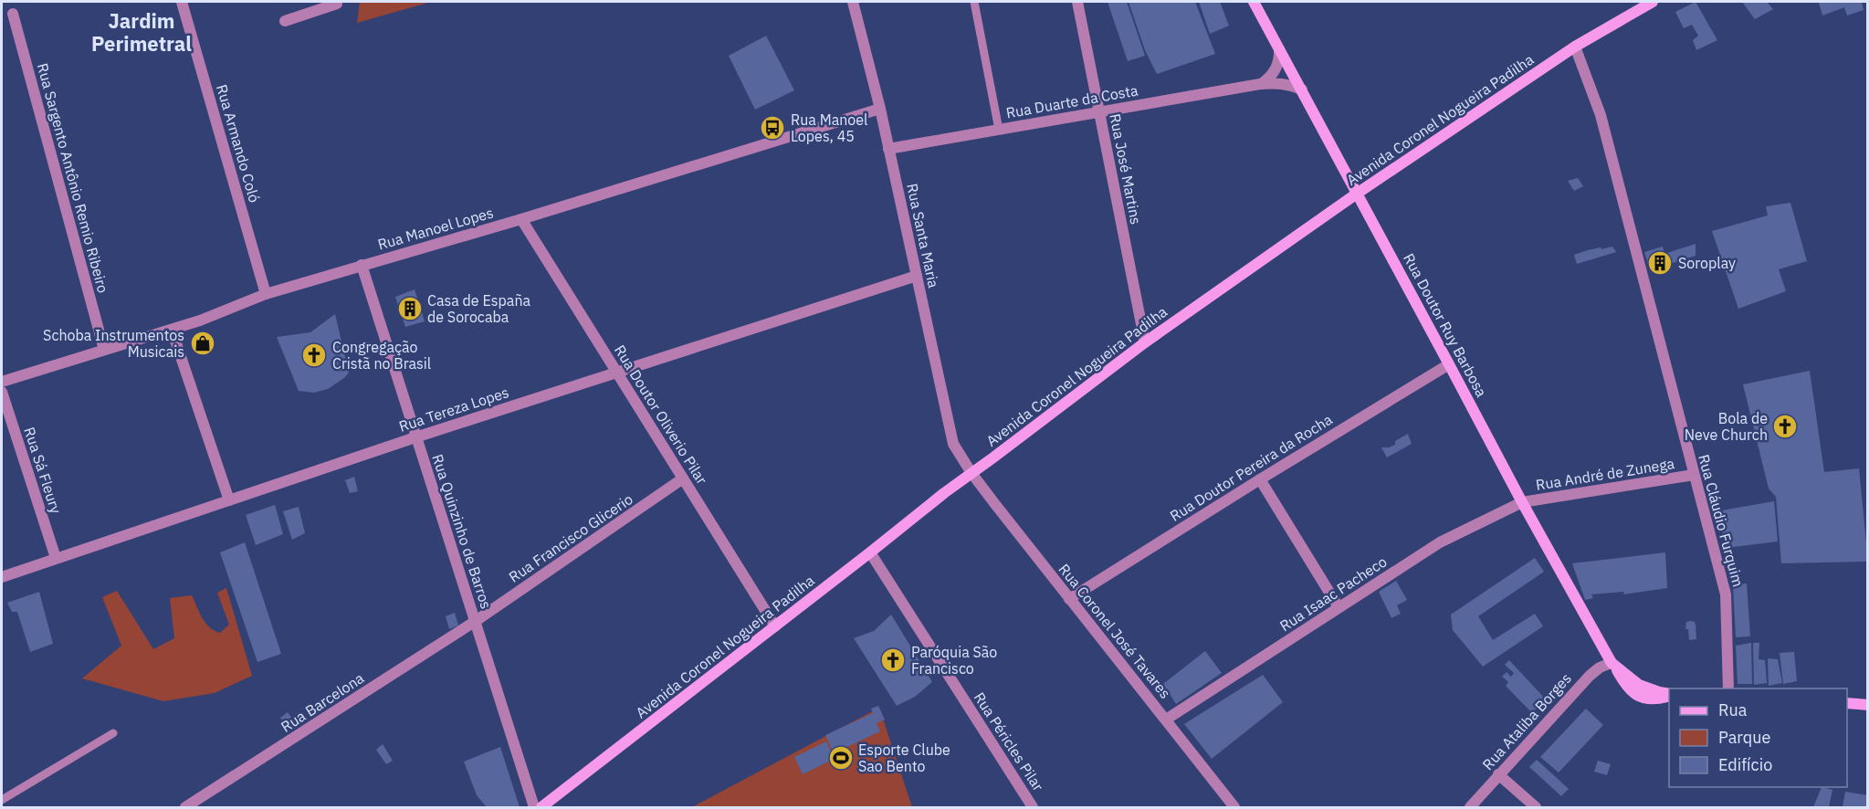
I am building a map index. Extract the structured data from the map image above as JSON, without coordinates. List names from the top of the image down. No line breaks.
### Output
{"streets":{"main road":["Avenida Coronel Nogueira Padilha","Rua Doutor Ruy Barbosa"],"street":["Rua Duarte da Costa","Rua Armando Coló","Rua José Martins","Rua Sargento Antônio Remio Ribeiro","Rua Manoel Lopes","Rua Santa Maria","Rua Tereza Lopes","Rua Doutor Oliverio Pilar","Rua Doutor Pereira da Rocha","Rua Sá Fleury","Rua André de Zunega","Rua Cláudio Furquim","Rua Quinzinho de Barros","Rua Francisco Glicerio","Rua Isaac Pacheco","Rua Coronel José Tavares","Rua Barcelona","Rua Ataliba Borges","Rua Péricles Pilar"]},"crossings":[["Rua Duarte da Costa","Rua José Martins"],["Rua Duarte da Costa","Rua Santa Maria"],["Rua Duarte da Costa","Rua Doutor Ruy Barbosa"],["Avenida Coronel Nogueira Padilha","Rua José Martins"],["Avenida Coronel Nogueira Padilha","Rua Santa Maria"],["Avenida Coronel Nogueira Padilha","Rua Doutor Ruy Barbosa"],["Avenida Coronel Nogueira Padilha","Rua Doutor Oliverio Pilar"],["Avenida Coronel Nogueira Padilha","Rua Cláudio Furquim"],["Avenida Coronel Nogueira Padilha","Rua Coronel José Tavares"],["Avenida Coronel Nogueira Padilha","Rua Péricles Pilar"],["Rua Armando Coló","Rua Manoel Lopes"],["Rua Sargento Antônio Remio Ribeiro","Rua Manoel Lopes"],["Rua Manoel Lopes","Rua Santa Maria"],["Rua Manoel Lopes","Rua Doutor Oliverio Pilar"],["Rua Manoel Lopes","Rua Quinzinho de Barros"],["Rua Santa Maria","Rua Tereza Lopes"],["Rua Santa Maria","Rua Coronel José Tavares"],["Rua Doutor Ruy Barbosa","Rua Doutor Pereira da Rocha"],["Rua Doutor Ruy Barbosa","Rua André de Zunega"],["Rua Doutor Ruy Barbosa","Rua Isaac Pacheco"],["Rua Doutor Ruy Barbosa","Rua Ataliba Borges"],["Rua Tereza Lopes","Rua Doutor Oliverio Pilar"],["Rua Tereza Lopes","Rua Sá Fleury"],["Rua Tereza Lopes","Rua Quinzinho de Barros"],["Rua Doutor Oliverio Pilar","Rua Francisco Glicerio"],["Rua Doutor Pereira da Rocha","Rua Coronel José Tavares"],["Rua André de Zunega","Rua Cláudio Furquim"],["Rua André de Zunega","Rua Isaac Pacheco"],["Rua Quinzinho de Barros","Rua Francisco Glicerio"],["Rua Quinzinho de Barros","Rua Barcelona"],["Rua Francisco Glicerio","Rua Barcelona"],["Rua Isaac Pacheco","Rua Coronel José Tavares"]],"districts":["Jardim Perimetral"],"places":{"bus stop":["Rua Manoel Lopes, 45"],"building":["Soroplay","Casa de España de Sorocaba"],"shop":["Schoba Instrumentos Musicais"],"church":["Congregação Cristã no Brasil","Bola de Neve Church","Paróquia São Francisco"],"sports":["Esporte Clube Sao Bento"]},"legend":["Rua","Parque","Edifício"]}
